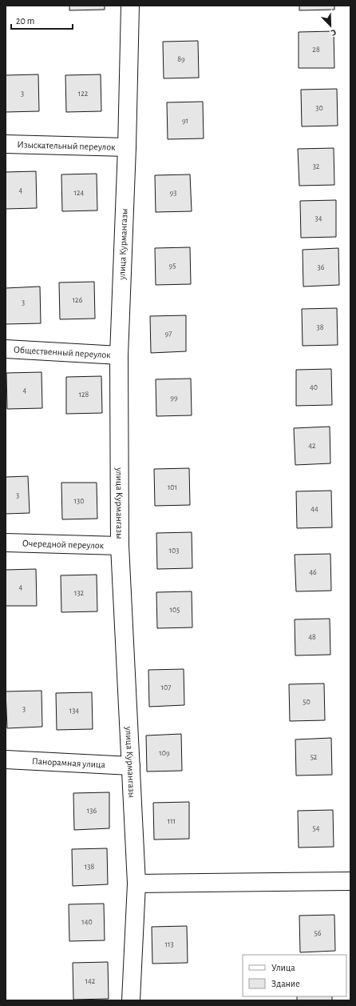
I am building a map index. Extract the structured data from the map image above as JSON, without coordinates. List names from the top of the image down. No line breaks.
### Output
{"streets":{"street":["Изыскательный переулок","улица Курмангазы","Общественный переулок","Очередной переулок","Панорамная улица"]},"crossings":[["Изыскательный переулок","улица Курмангазы"],["улица Курмангазы","Общественный переулок"],["улица Курмангазы","Очередной переулок"],["улица Курмангазы","Панорамная улица"]],"house_numbers":["28","89","3","122","30","91","32","4","124","93","34","95","36","126","3","38","97","40","4","128","99","42","101","3","130","44","103","46","4","132","105","48","107","50","3","134","109","52","136","111","54","138","140","56","113","142"],"legend":["Улица","Здание"],"scale_bar":"20 m","north":"bottom right"}
